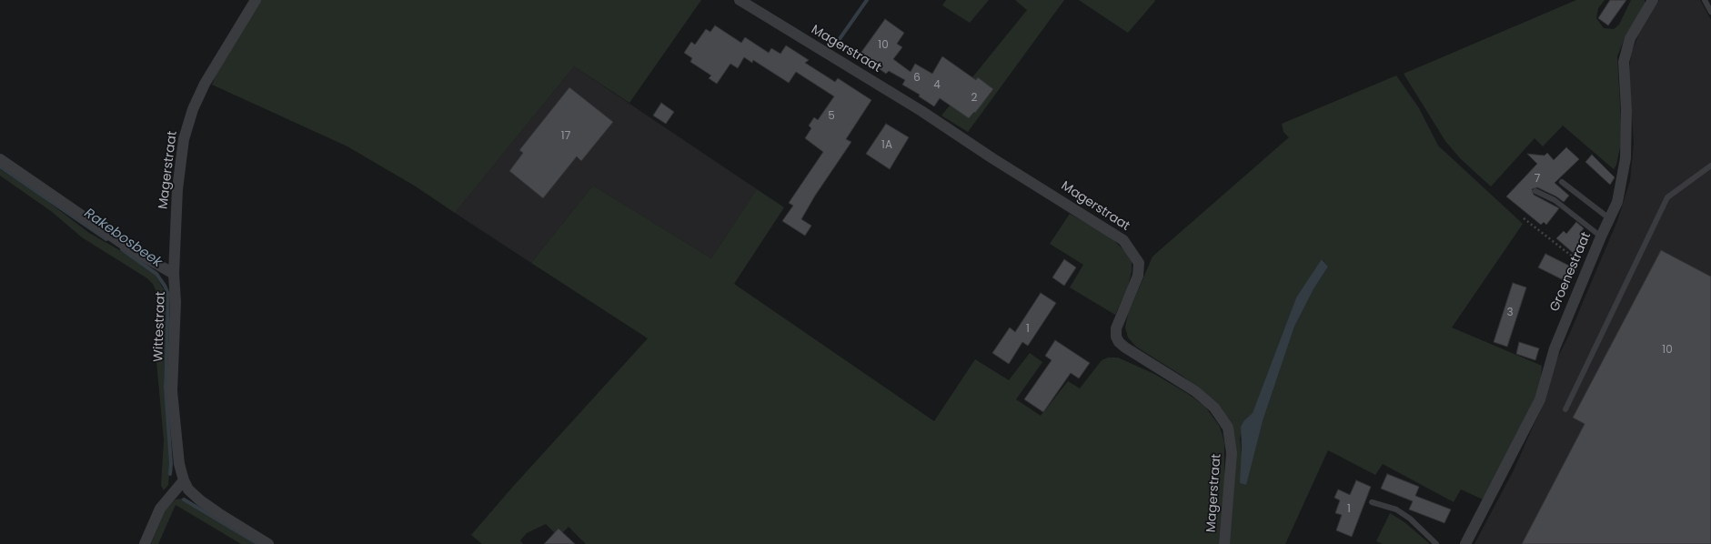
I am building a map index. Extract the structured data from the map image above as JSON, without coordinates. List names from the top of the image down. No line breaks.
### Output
{"streets":{"street":["Magerstraat","Groenestraat","Wittestraat"]},"crossings":[["Magerstraat","Wittestraat"]],"water":["Rakebosbeek"],"house_numbers":["10","6","4","2","5","17","1A","7","3","1","10","1"]}
